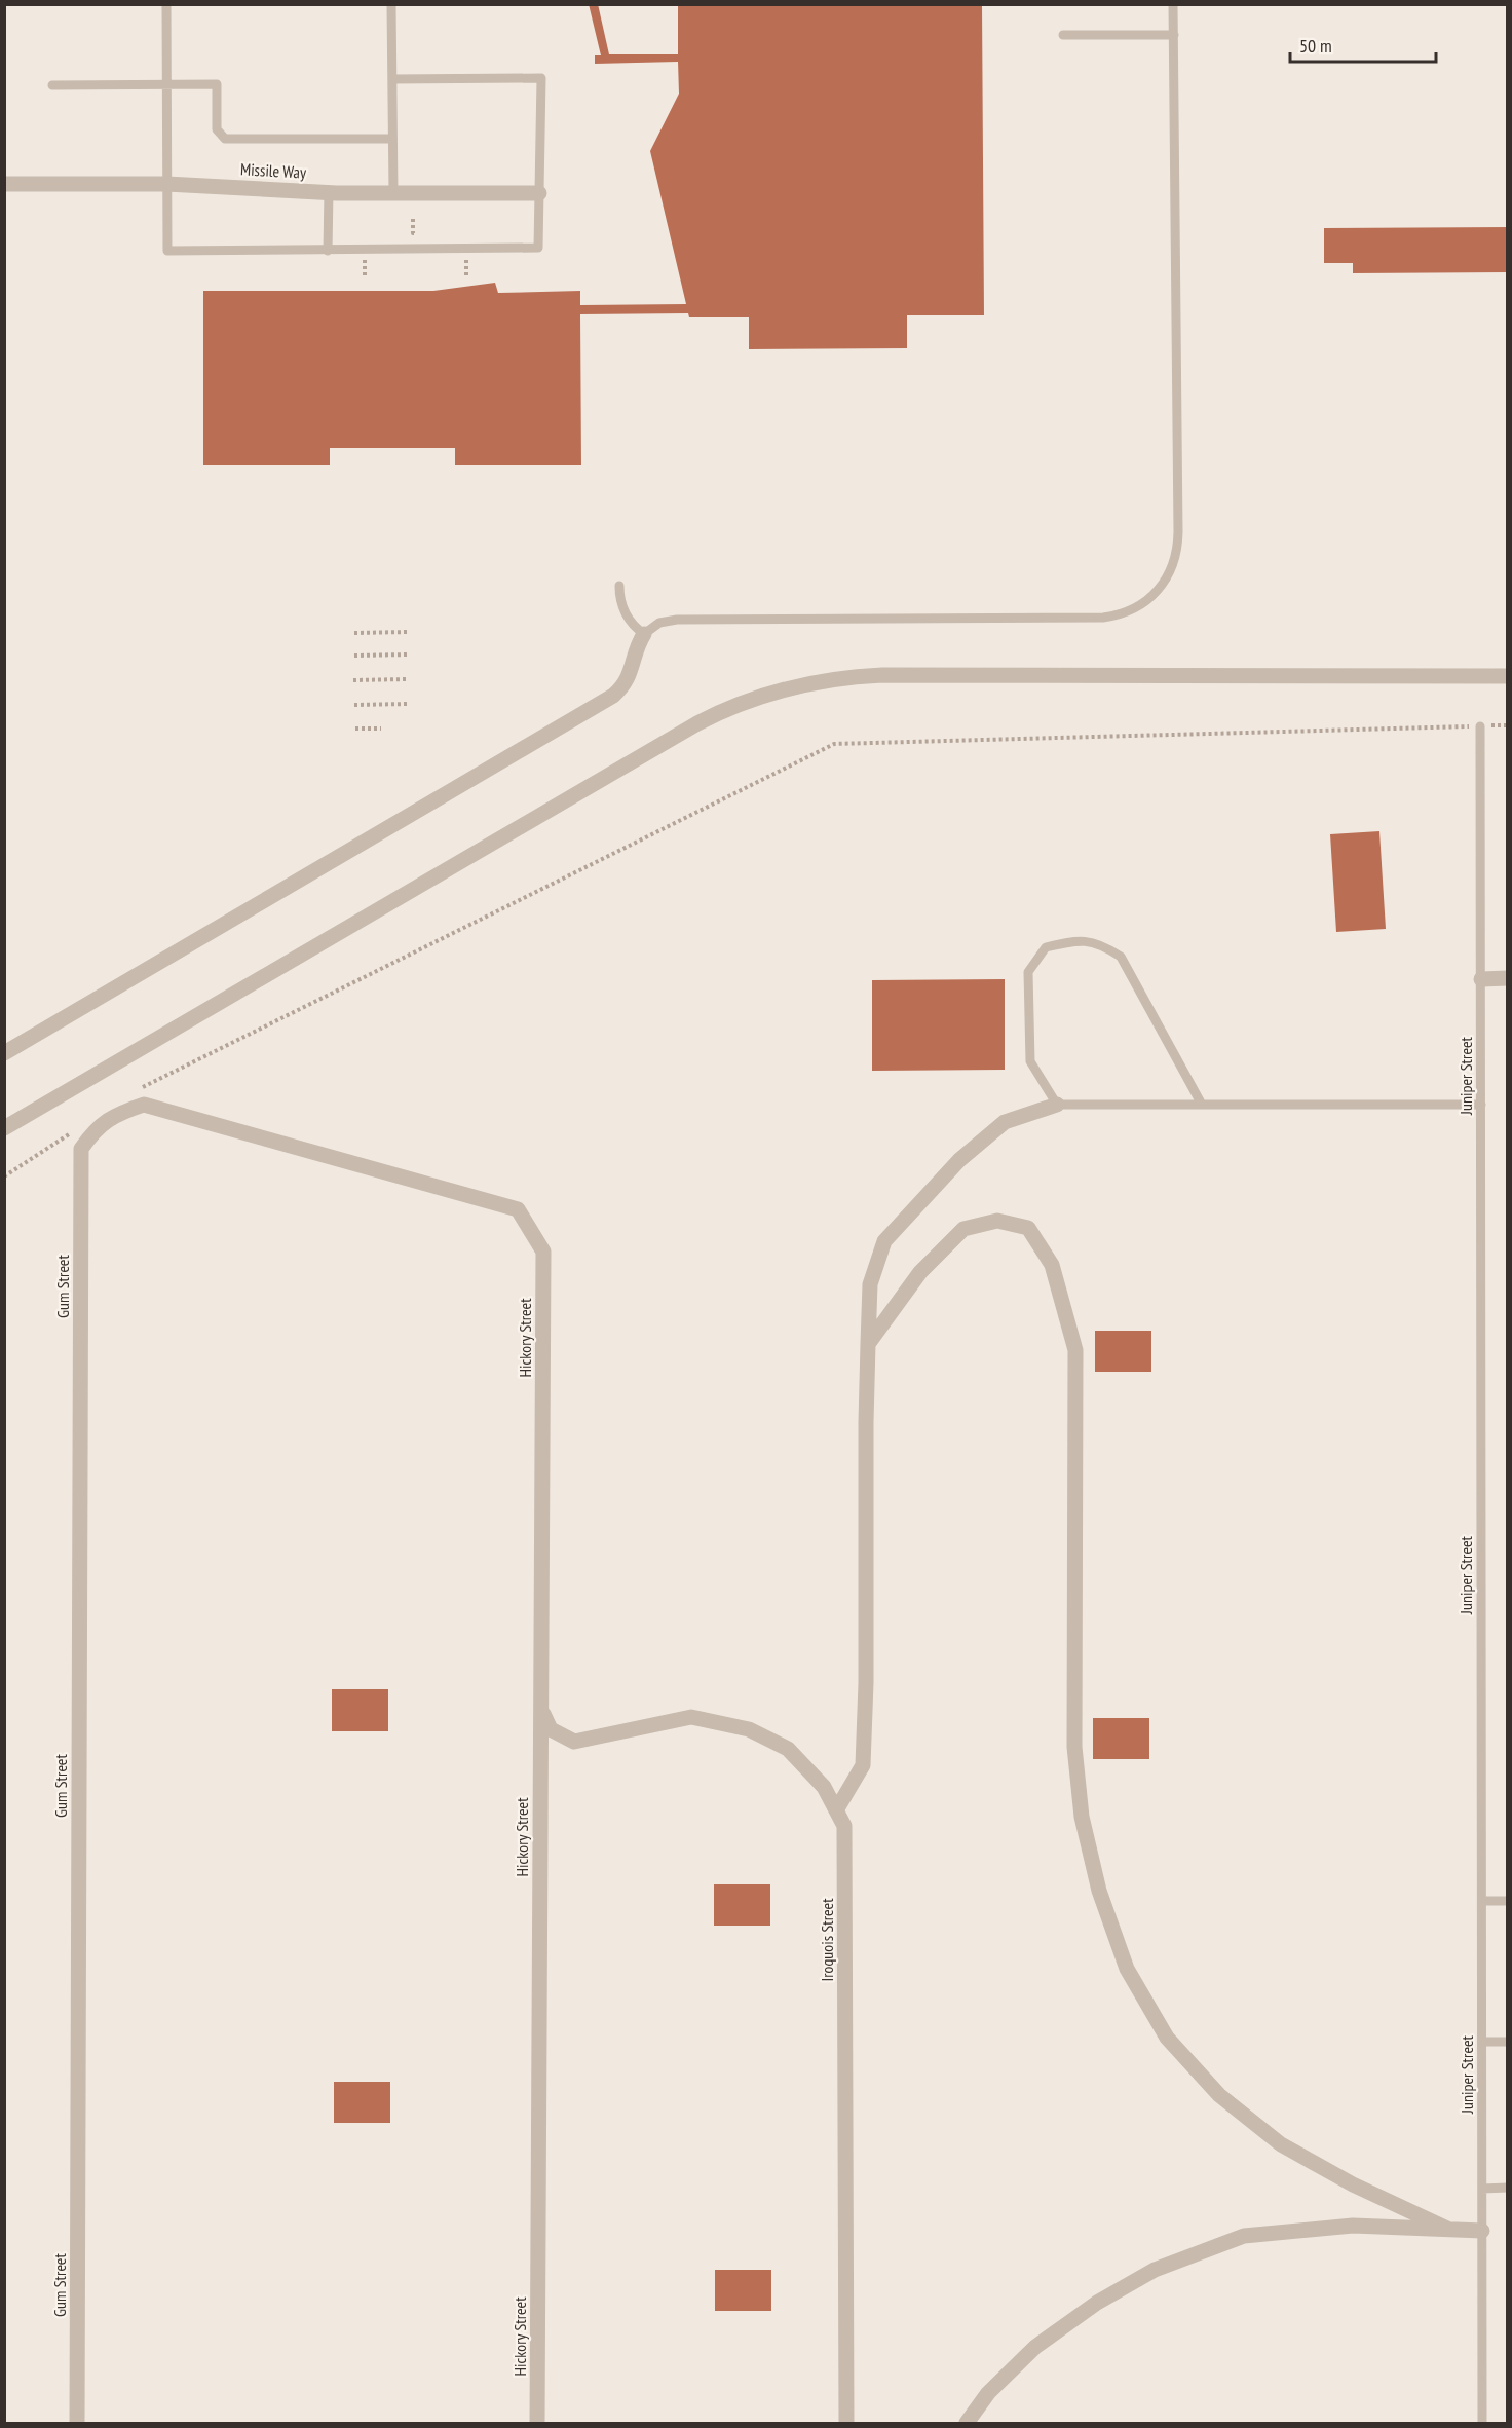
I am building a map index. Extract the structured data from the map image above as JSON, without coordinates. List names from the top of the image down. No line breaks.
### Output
{"streets":{"street":["Missile Way","Gum Street","Hickory Street","Iroquois Street"],"lane":["Juniper Street"]},"crossings":[["Gum Street","Hickory Street"],["Hickory Street","Iroquois Street"]],"scale_bar":"50 m"}
